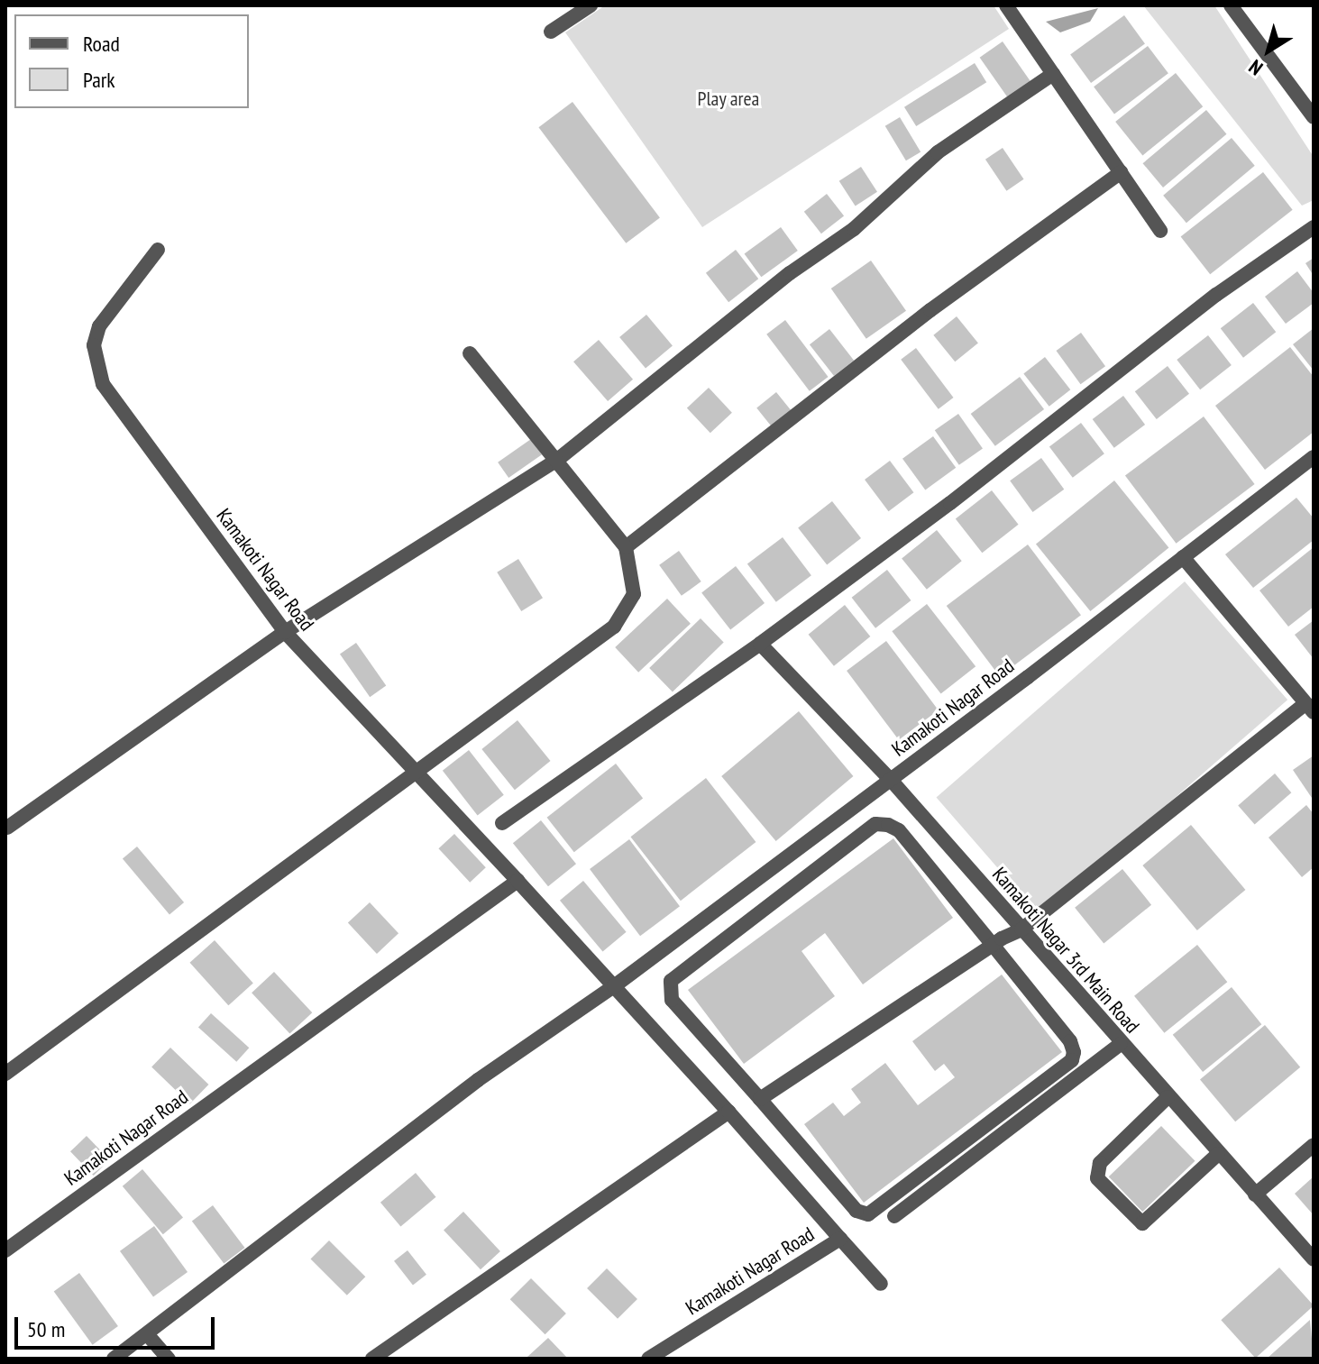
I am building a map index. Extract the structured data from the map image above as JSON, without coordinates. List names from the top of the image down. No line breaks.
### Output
{"streets":{"street":["Kamakoti Nagar Road","Kamakoti Nagar 3rd Main Road"]},"crossings":[["Kamakoti Nagar Road","Kamakoti Nagar 3rd Main Road"]],"parks":["Play area"],"legend":["Road","Park"],"scale_bar":"50 m","north":"bottom left"}
